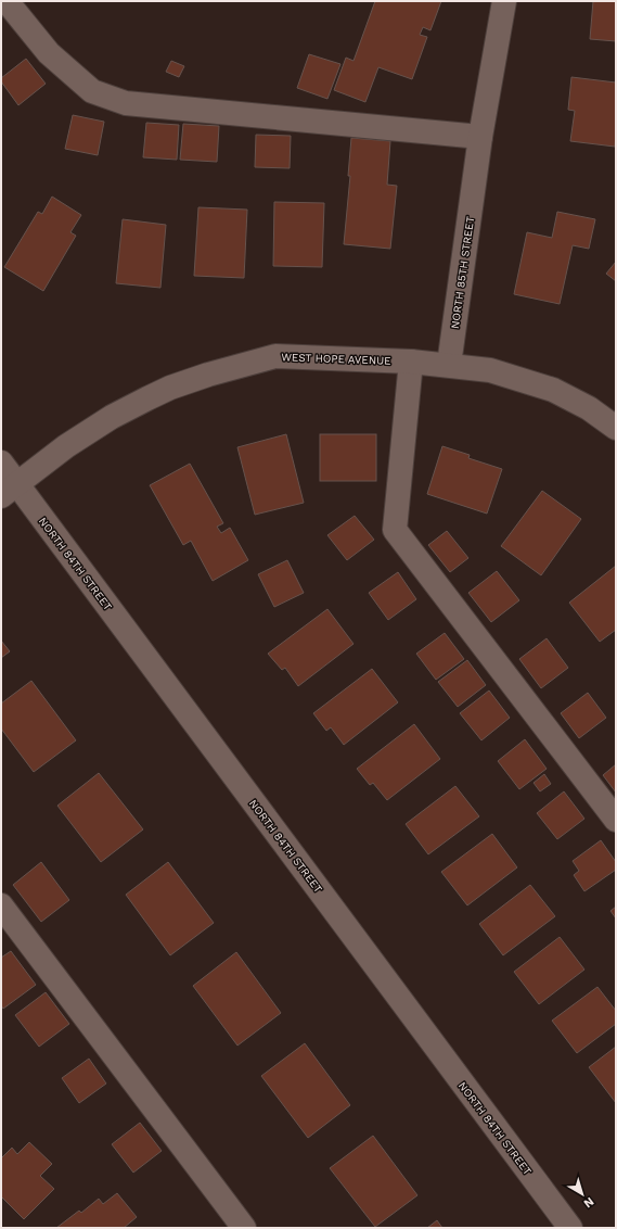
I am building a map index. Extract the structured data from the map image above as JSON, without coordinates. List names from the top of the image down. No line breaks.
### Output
{"streets":{"street":["NORTH 85TH STREET","WEST HOPE AVENUE","NORTH 84TH STREET"]},"crossings":[["NORTH 85TH STREET","WEST HOPE AVENUE"],["WEST HOPE AVENUE","NORTH 84TH STREET"]],"north":"bottom right"}
